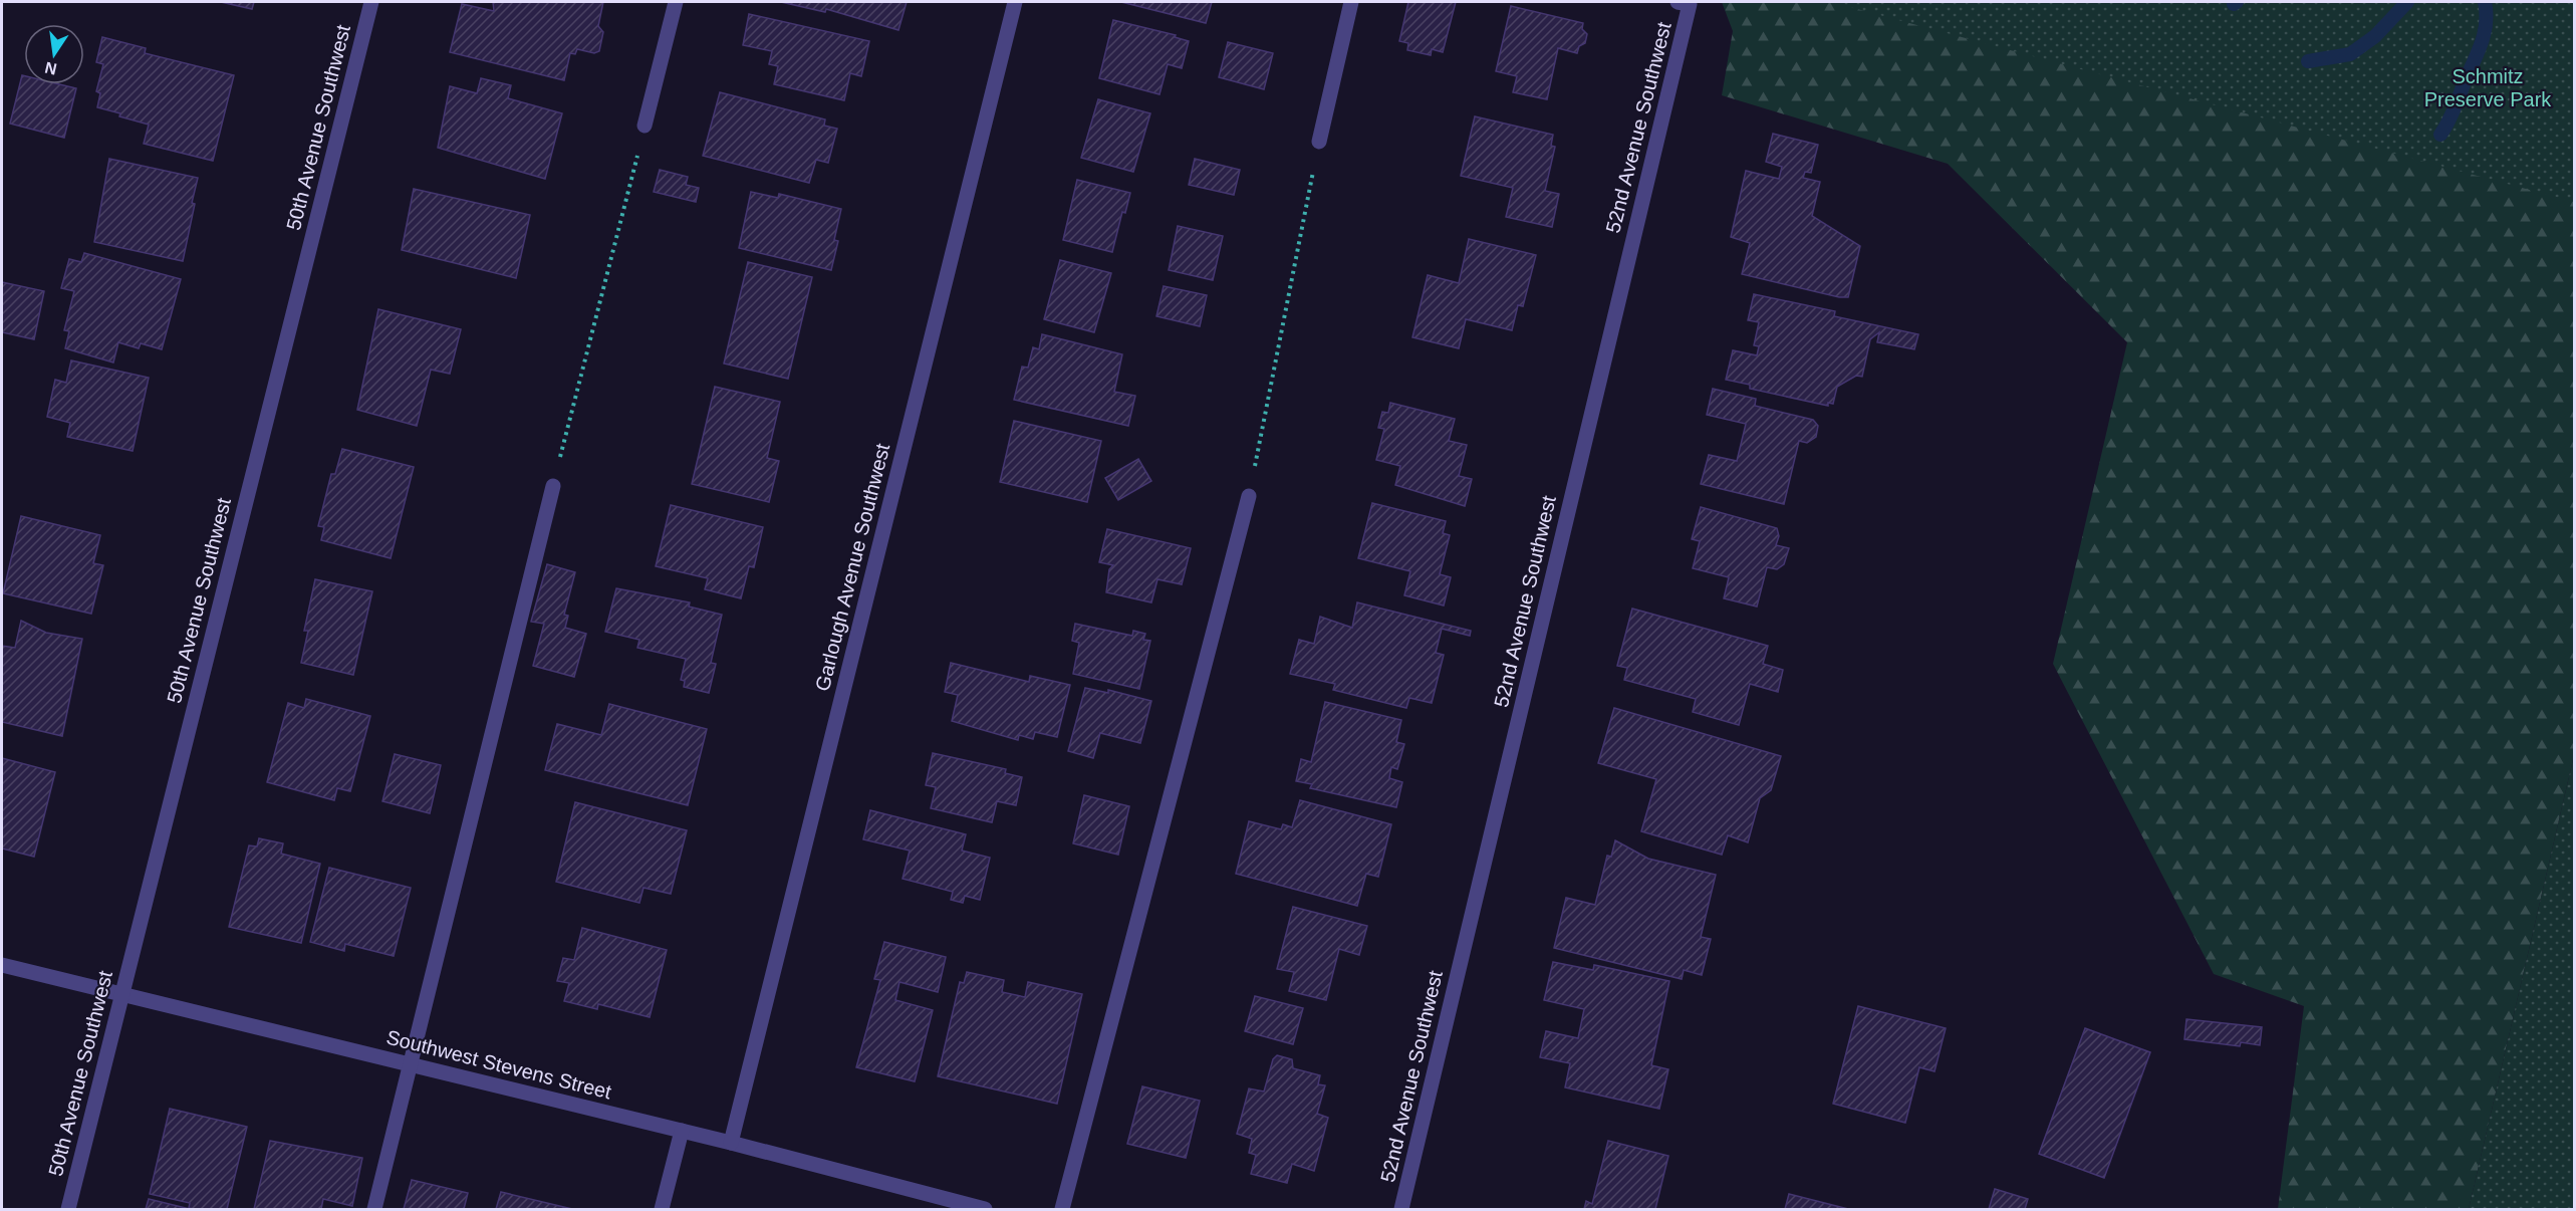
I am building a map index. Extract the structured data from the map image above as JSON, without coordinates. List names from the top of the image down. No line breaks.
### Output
{"streets":{"street":["50th Avenue Southwest","52nd Avenue Southwest","Garlough Avenue Southwest","Southwest Stevens Street"]},"crossings":[["50th Avenue Southwest","Southwest Stevens Street"],["Garlough Avenue Southwest","Southwest Stevens Street"]],"parks":["Schmitz Preserve Park"],"north":"bottom"}
